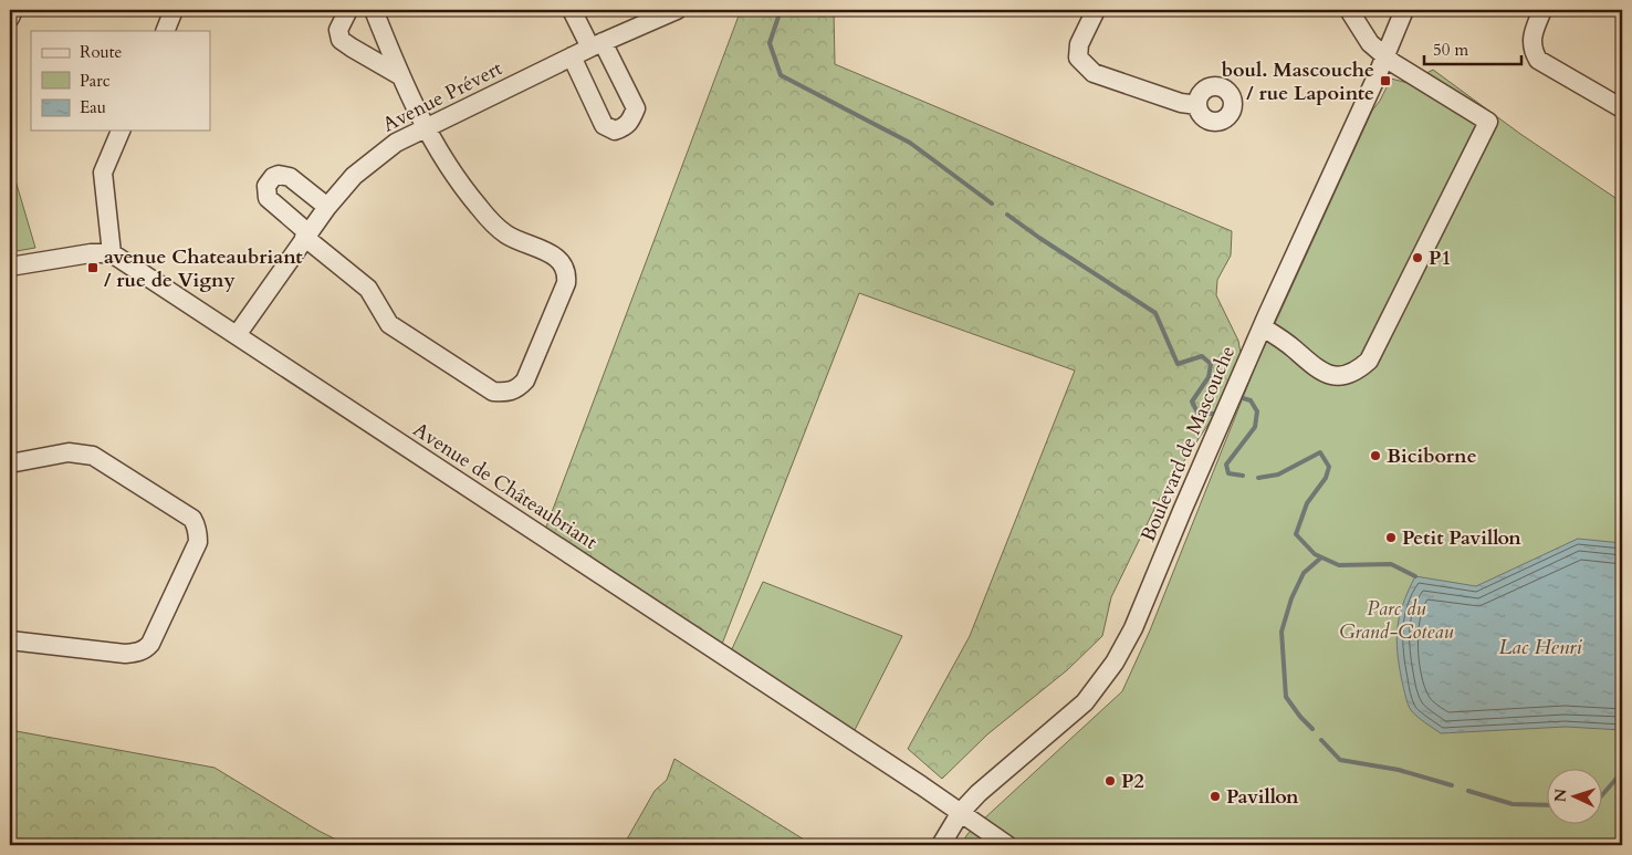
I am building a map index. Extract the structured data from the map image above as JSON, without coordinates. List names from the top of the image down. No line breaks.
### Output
{"streets":{"street":["Avenue Prévert","Boulevard de Mascouche","Avenue de Châteaubriant"]},"crossings":[["Avenue Prévert","Avenue de Châteaubriant"],["Boulevard de Mascouche","Avenue de Châteaubriant"]],"water":["Lac Henri"],"parks":["Parc du Grand-Coteau"],"places":{"transit":["boul. Mascouche / rue Lapointe","avenue Chateaubriant / rue de Vigny"],"other":["P1","Biciborne","Petit Pavillon","P2","Pavillon"]},"legend":["Route","Parc","Eau"],"scale_bar":"50 m","north":"left"}
